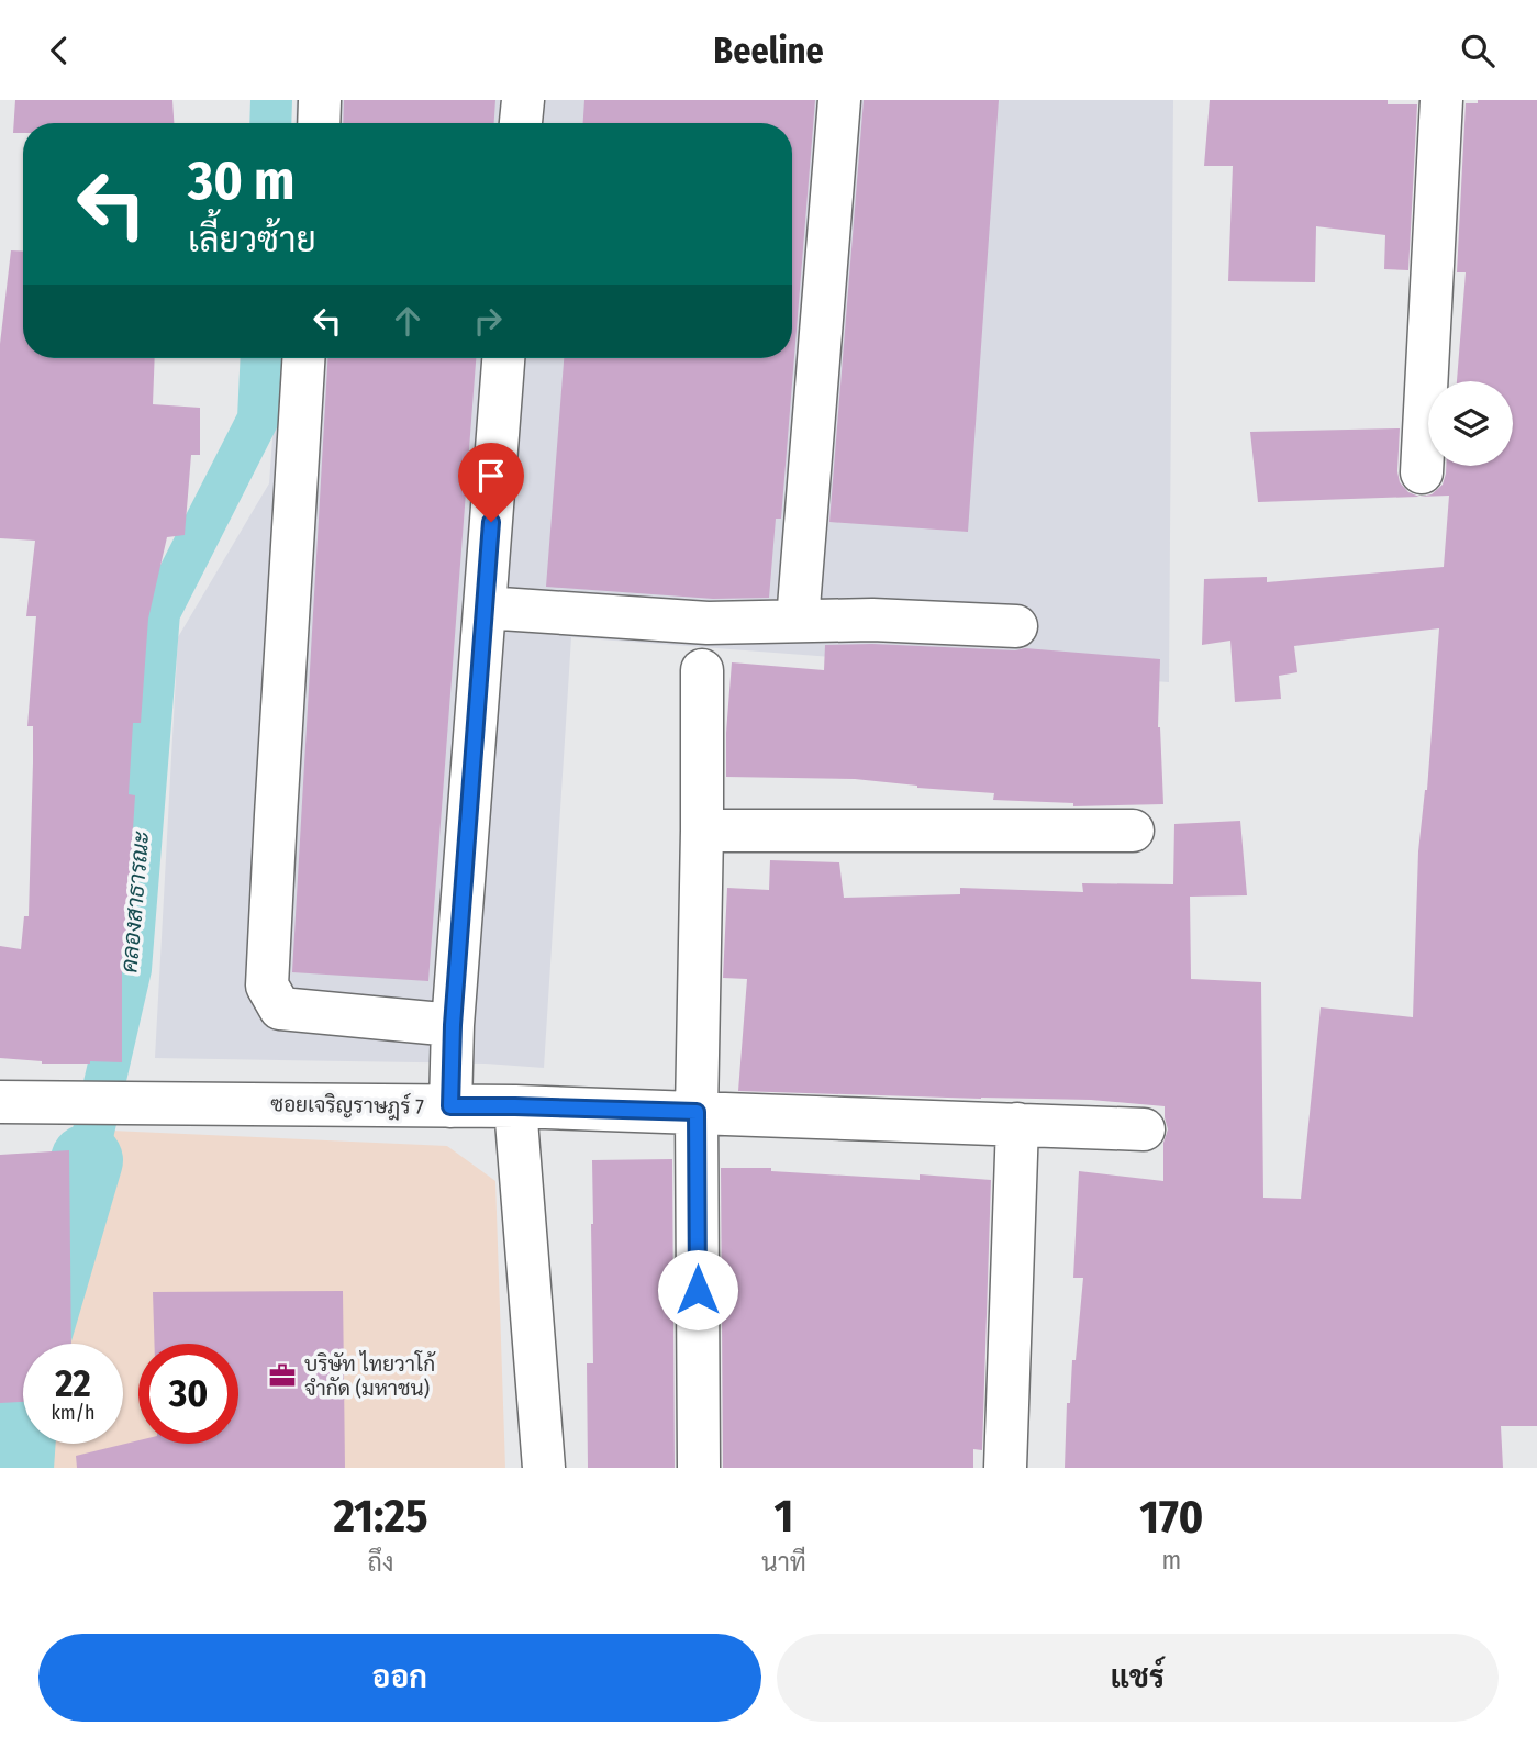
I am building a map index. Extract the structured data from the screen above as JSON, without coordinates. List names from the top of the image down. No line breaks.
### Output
{"streets":{"street":["ซอยเจริญราษฎร์ 7"]},"water":["คลองสาธารณะ"],"places":{"office":["บริษัท ไทยวาโก้ จำกัด (มหาชน)"]},"page":{"header":"Beeline","turn":["30 m","เลี้ยวซ้าย"],"speed":"22 km/h","limit":"30","eta":["21:25","ถึง","1","นาที","170","m"],"buttons":["ออก","แชร์"]}}
